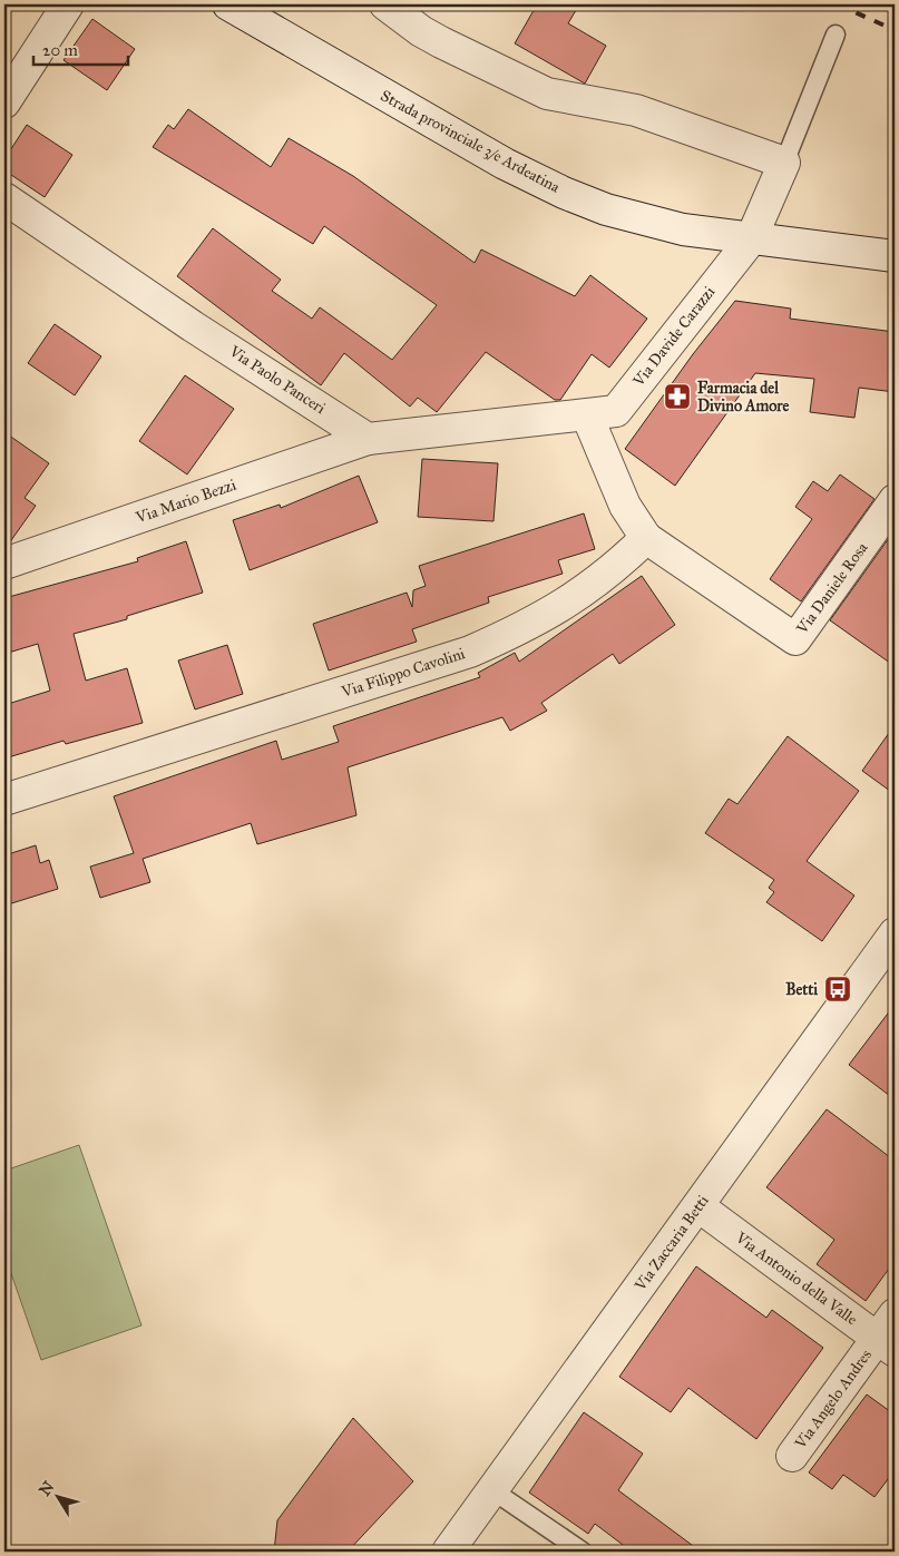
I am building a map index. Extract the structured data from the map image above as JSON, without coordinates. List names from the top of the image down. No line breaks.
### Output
{"streets":{"street":["Strada provinciale 3/e Ardeatina","Via Davide Carazzi","Via Paolo Panceri","Via Mario Bezzi","Via Daniele Rosa","Via Filippo Cavolini","Via Zaccaria Betti","Via Antonio della Valle","Via Angelo Andres"]},"crossings":[["Strada provinciale 3/e Ardeatina","Via Davide Carazzi"],["Via Paolo Panceri","Via Mario Bezzi"],["Via Daniele Rosa","Via Filippo Cavolini"],["Via Zaccaria Betti","Via Antonio della Valle"],["Via Antonio della Valle","Via Angelo Andres"]],"places":{"pharmacy":["Farmacia del Divino Amore"],"bus stop":["Betti"]},"scale_bar":"20 m","north":"top left"}
